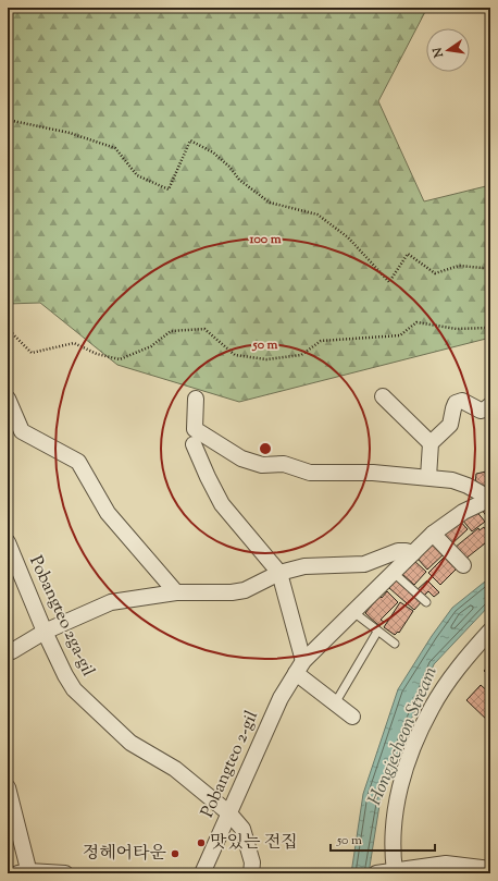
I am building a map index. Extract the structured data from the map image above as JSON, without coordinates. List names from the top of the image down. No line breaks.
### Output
{"streets":{"street":["Pobangteo 2ga-gil","Pobangteo 2-gil"]},"crossings":[["Pobangteo 2ga-gil","Pobangteo 2-gil"]],"water":["Hongjecheon Stream"],"places":["맛있는 전집","정헤어타운"],"scale_bar":"50 m","north":"left","rings":["100 m","50 m"]}
